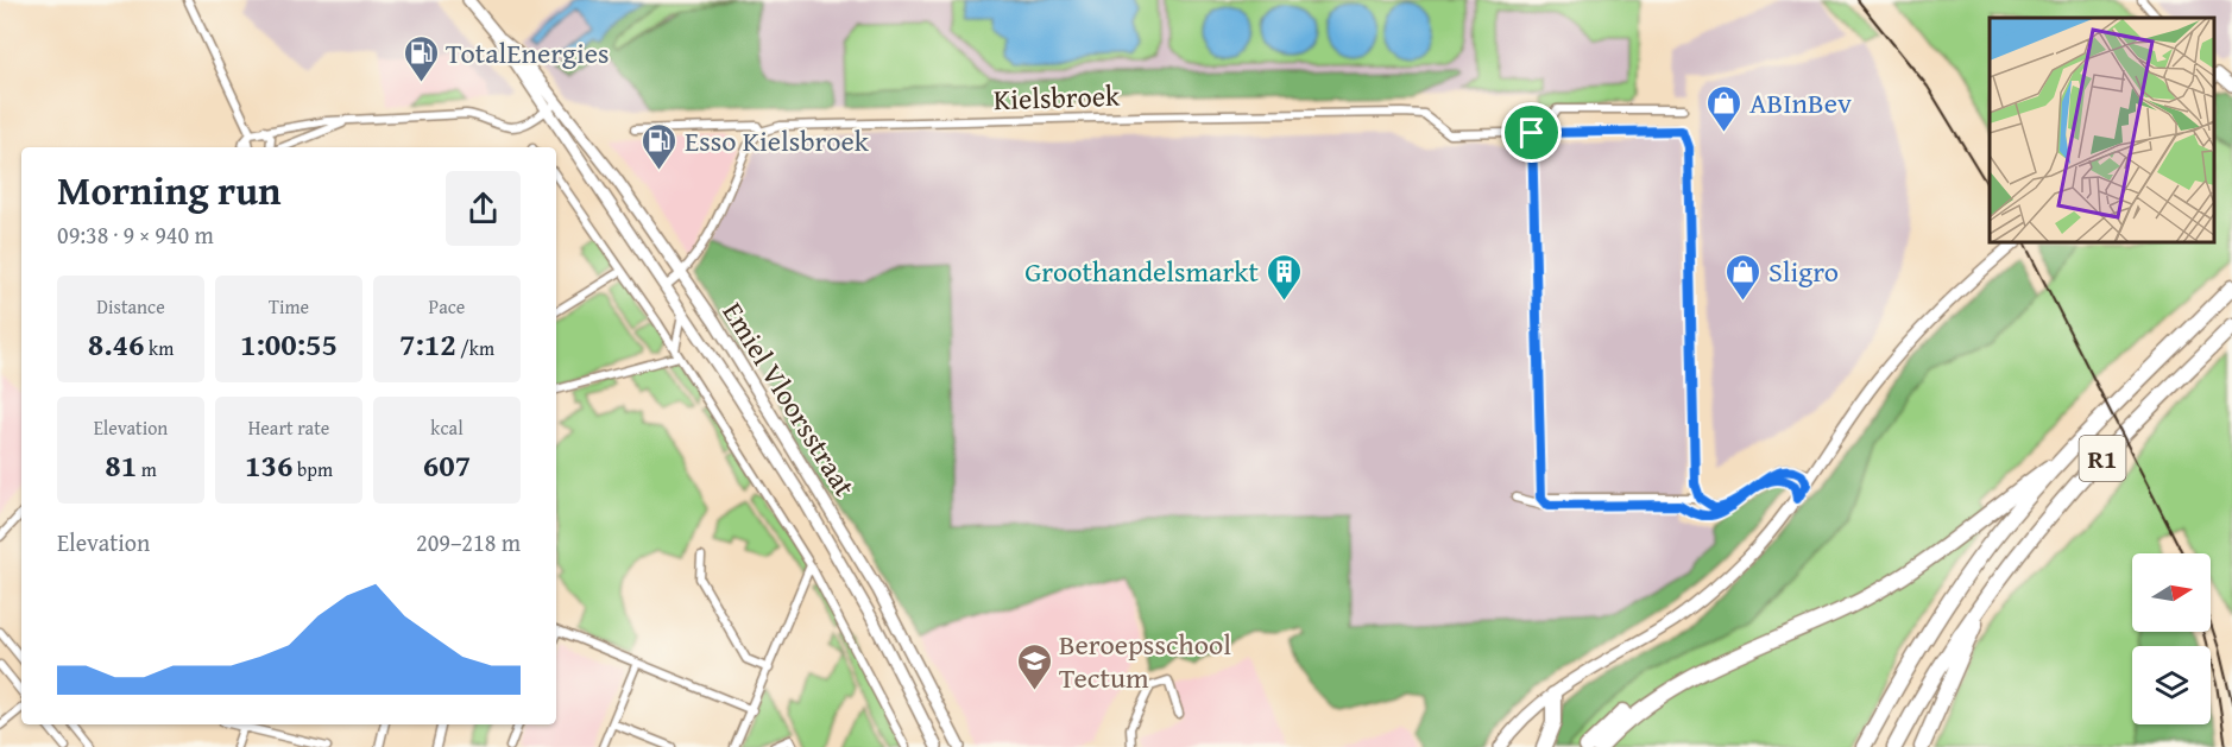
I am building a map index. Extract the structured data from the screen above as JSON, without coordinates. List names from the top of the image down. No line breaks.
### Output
{"streets":{"highway":["R1"],"street":["Kielsbroek","Emiel Vloorsstraat"]},"places":{"fuel station":["TotalEnergies","Esso Kielsbroek"],"shop":["ABInBev","Sligro"],"building":["Groothandelsmarkt"],"school or university":["Beroepsschool Tectum"]},"north":"right","page":{"heading":["Morning run","09:38 · 9 × 940 m"],"stats":[["Distance","8.46 km"],["Time","1:00:55"],["Pace","7:12 /km"],["Elevation","81 m"],["Heart rate","136 bpm"],["kcal","607"]],"chart":["Elevation","209–218 m"]}}
